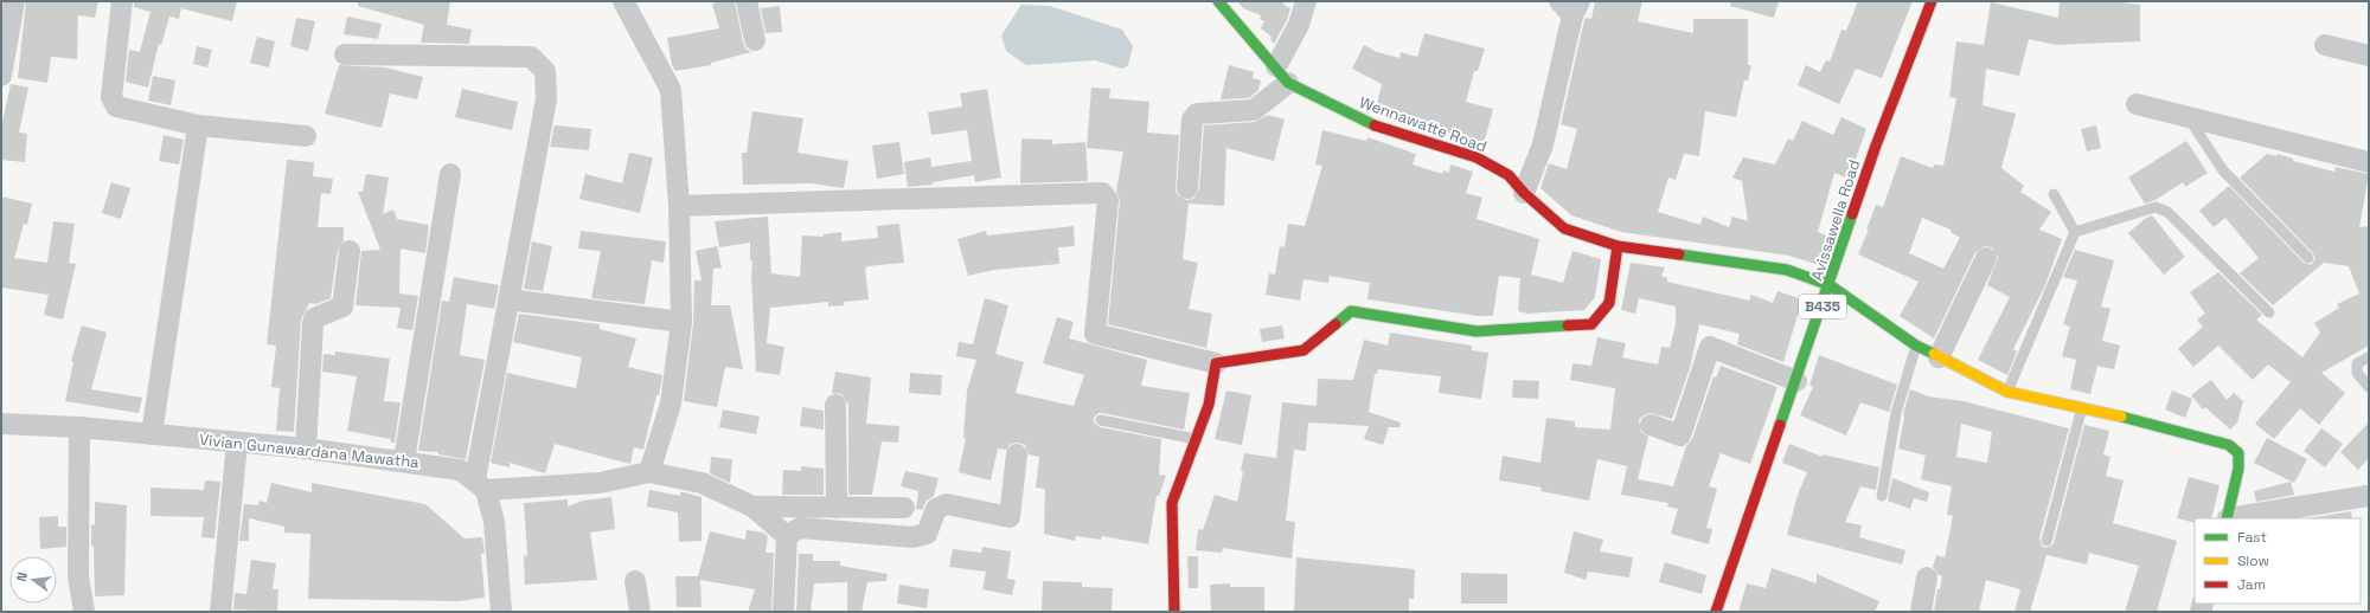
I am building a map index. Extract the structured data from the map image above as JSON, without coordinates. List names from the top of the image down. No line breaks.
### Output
{"streets":{"street":["Wennawatte Road","Avissawella Road","B435","Vivian Gunawardana Mawatha"]},"crossings":[["Wennawatte Road","Avissawella Road"]],"legend":["Fast","Slow","Jam"],"north":"left"}
